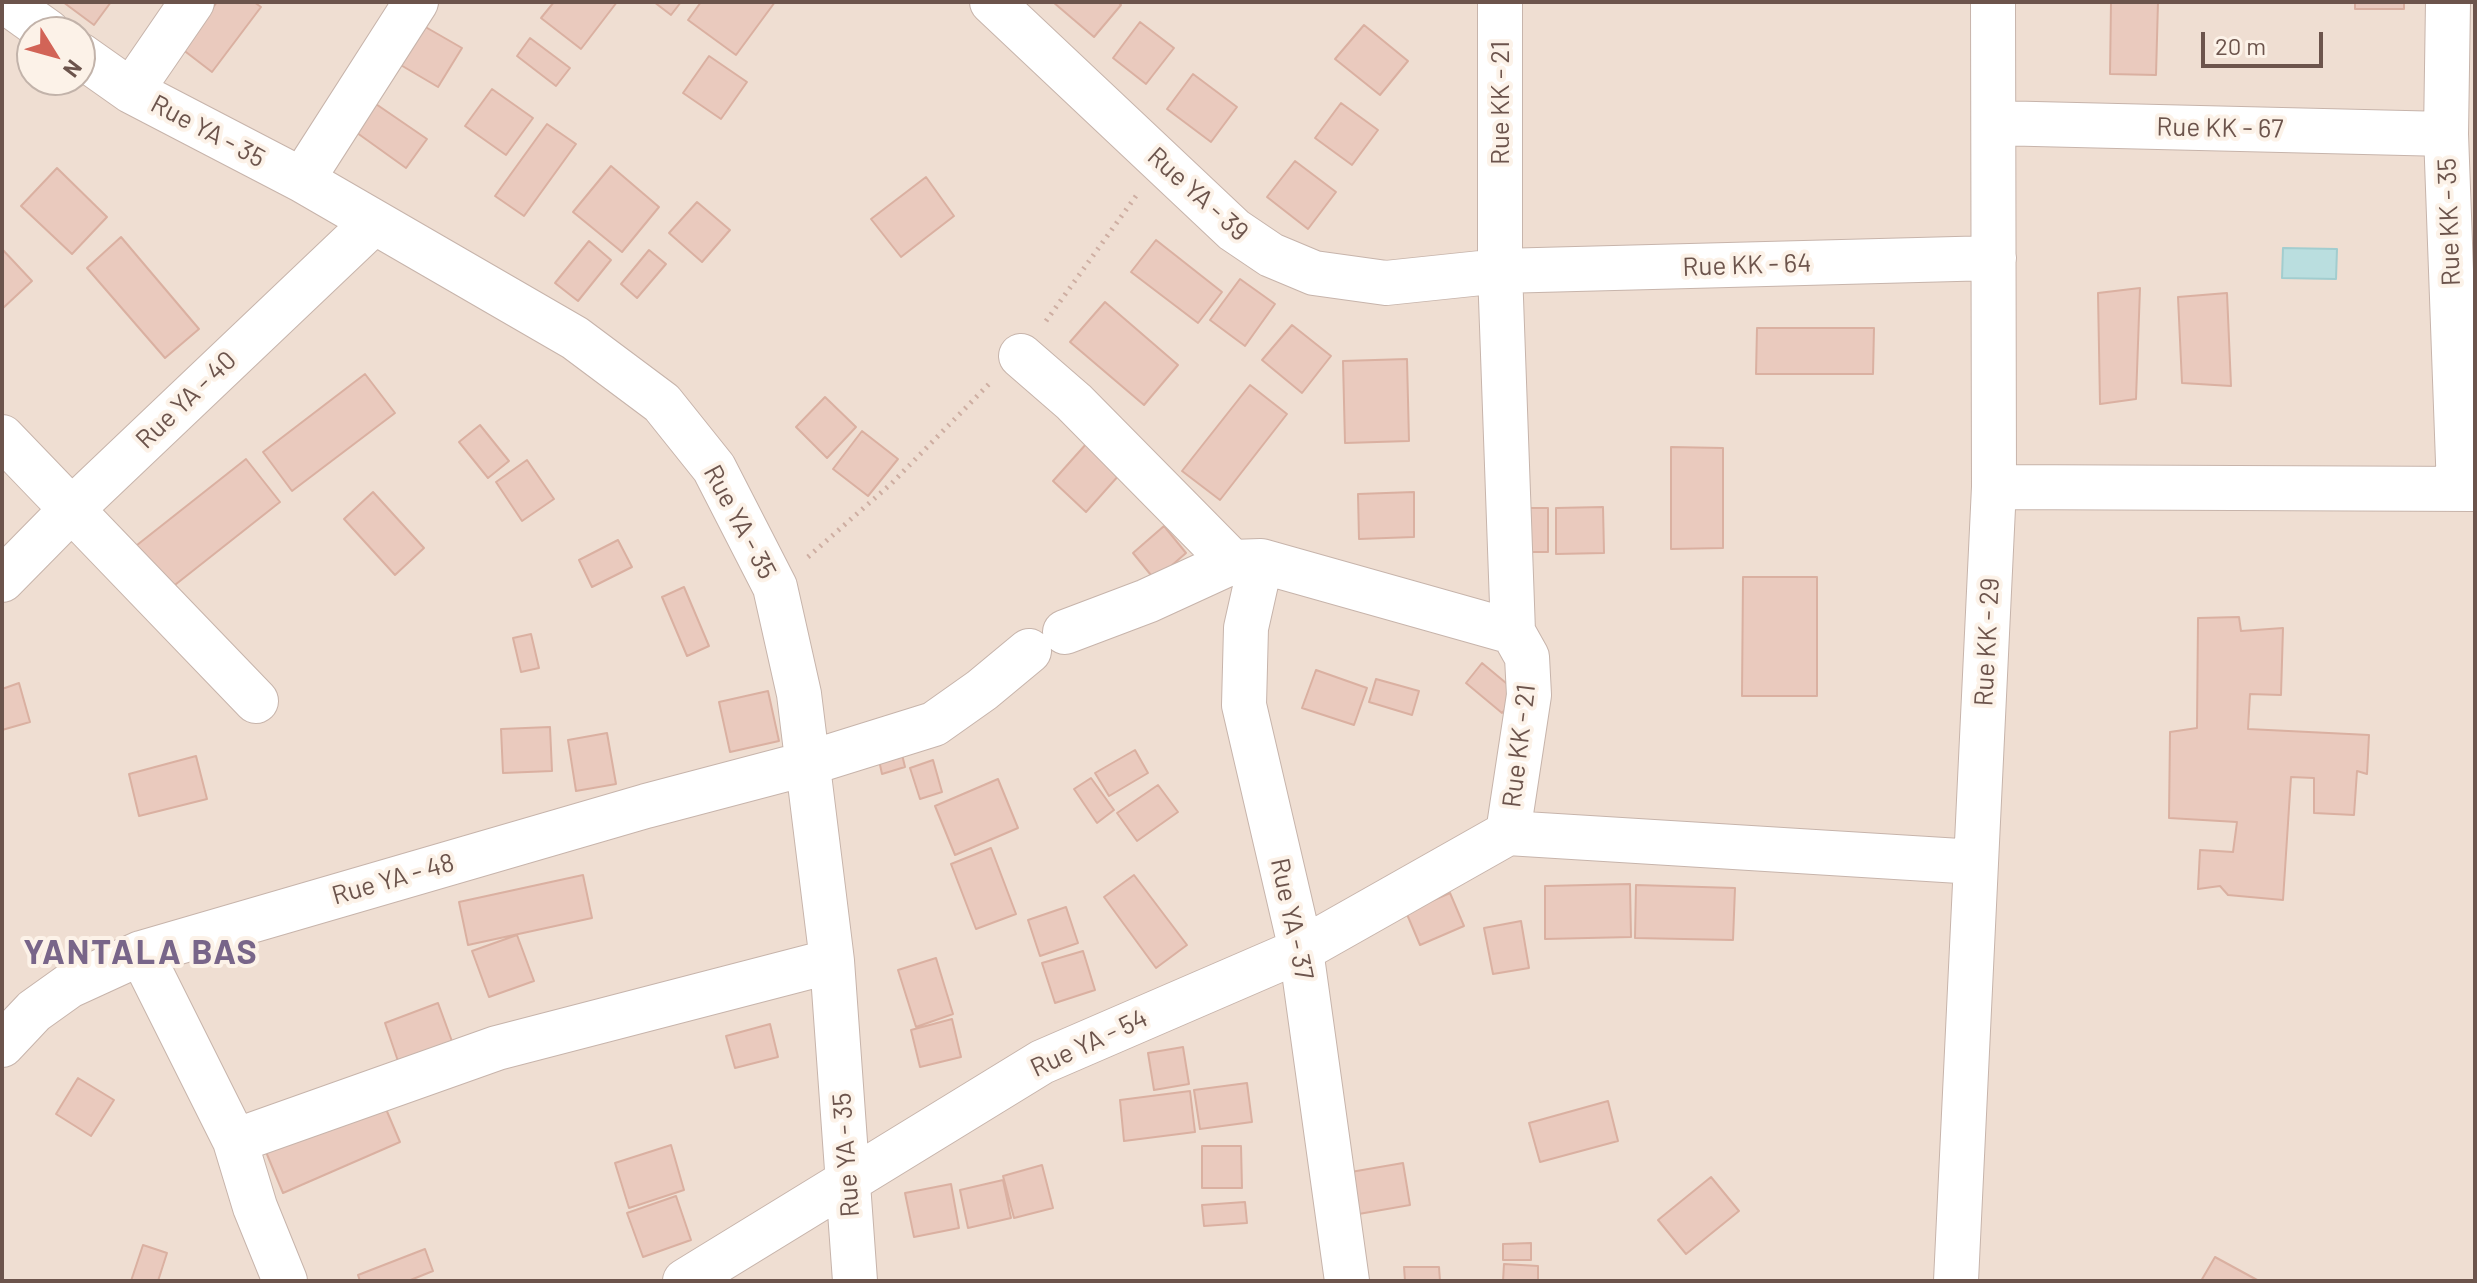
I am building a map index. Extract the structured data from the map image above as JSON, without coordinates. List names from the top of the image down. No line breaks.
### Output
{"streets":{"street":["Rue KK - 21","Rue KK - 67","Rue YA - 35","Rue YA - 39","Rue KK - 35","Rue KK - 64","Rue YA - 40","Rue KK - 29","Rue YA - 48","Rue YA - 37","Rue YA - 54"]},"crossings":[["Rue KK - 21","Rue YA - 39"],["Rue KK - 21","Rue KK - 64"],["Rue KK - 21","Rue KK - 29"],["Rue KK - 21","Rue YA - 54"],["Rue KK - 67","Rue KK - 35"],["Rue KK - 67","Rue KK - 29"],["Rue YA - 35","Rue YA - 40"],["Rue YA - 35","Rue YA - 48"],["Rue YA - 35","Rue YA - 54"],["Rue YA - 39","Rue KK - 64"],["Rue KK - 64","Rue KK - 29"],["Rue YA - 48","Rue YA - 37"],["Rue YA - 37","Rue YA - 54"]],"districts":["YANTALA BAS"],"scale_bar":"20 m","north":"bottom right"}
